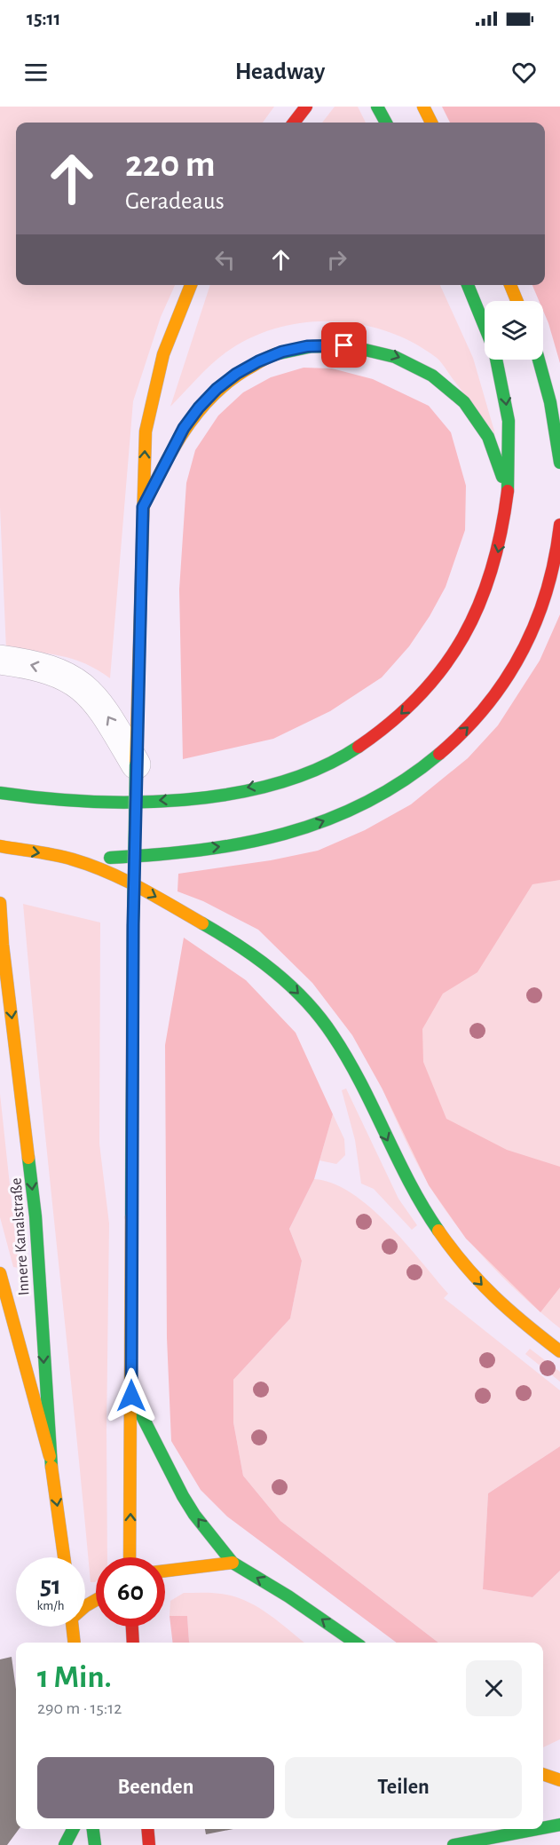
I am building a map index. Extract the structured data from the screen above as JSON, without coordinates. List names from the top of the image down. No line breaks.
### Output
{"streets":{"main road":["Innere Kanalstraße"]},"page":{"status":"15:11","header":"Headway","turn":["220 m","Geradeaus"],"speed":"51 km/h","limit":"60","heading":["1 Min.","290 m · 15:12"],"buttons":["Beenden","Teilen"]}}
